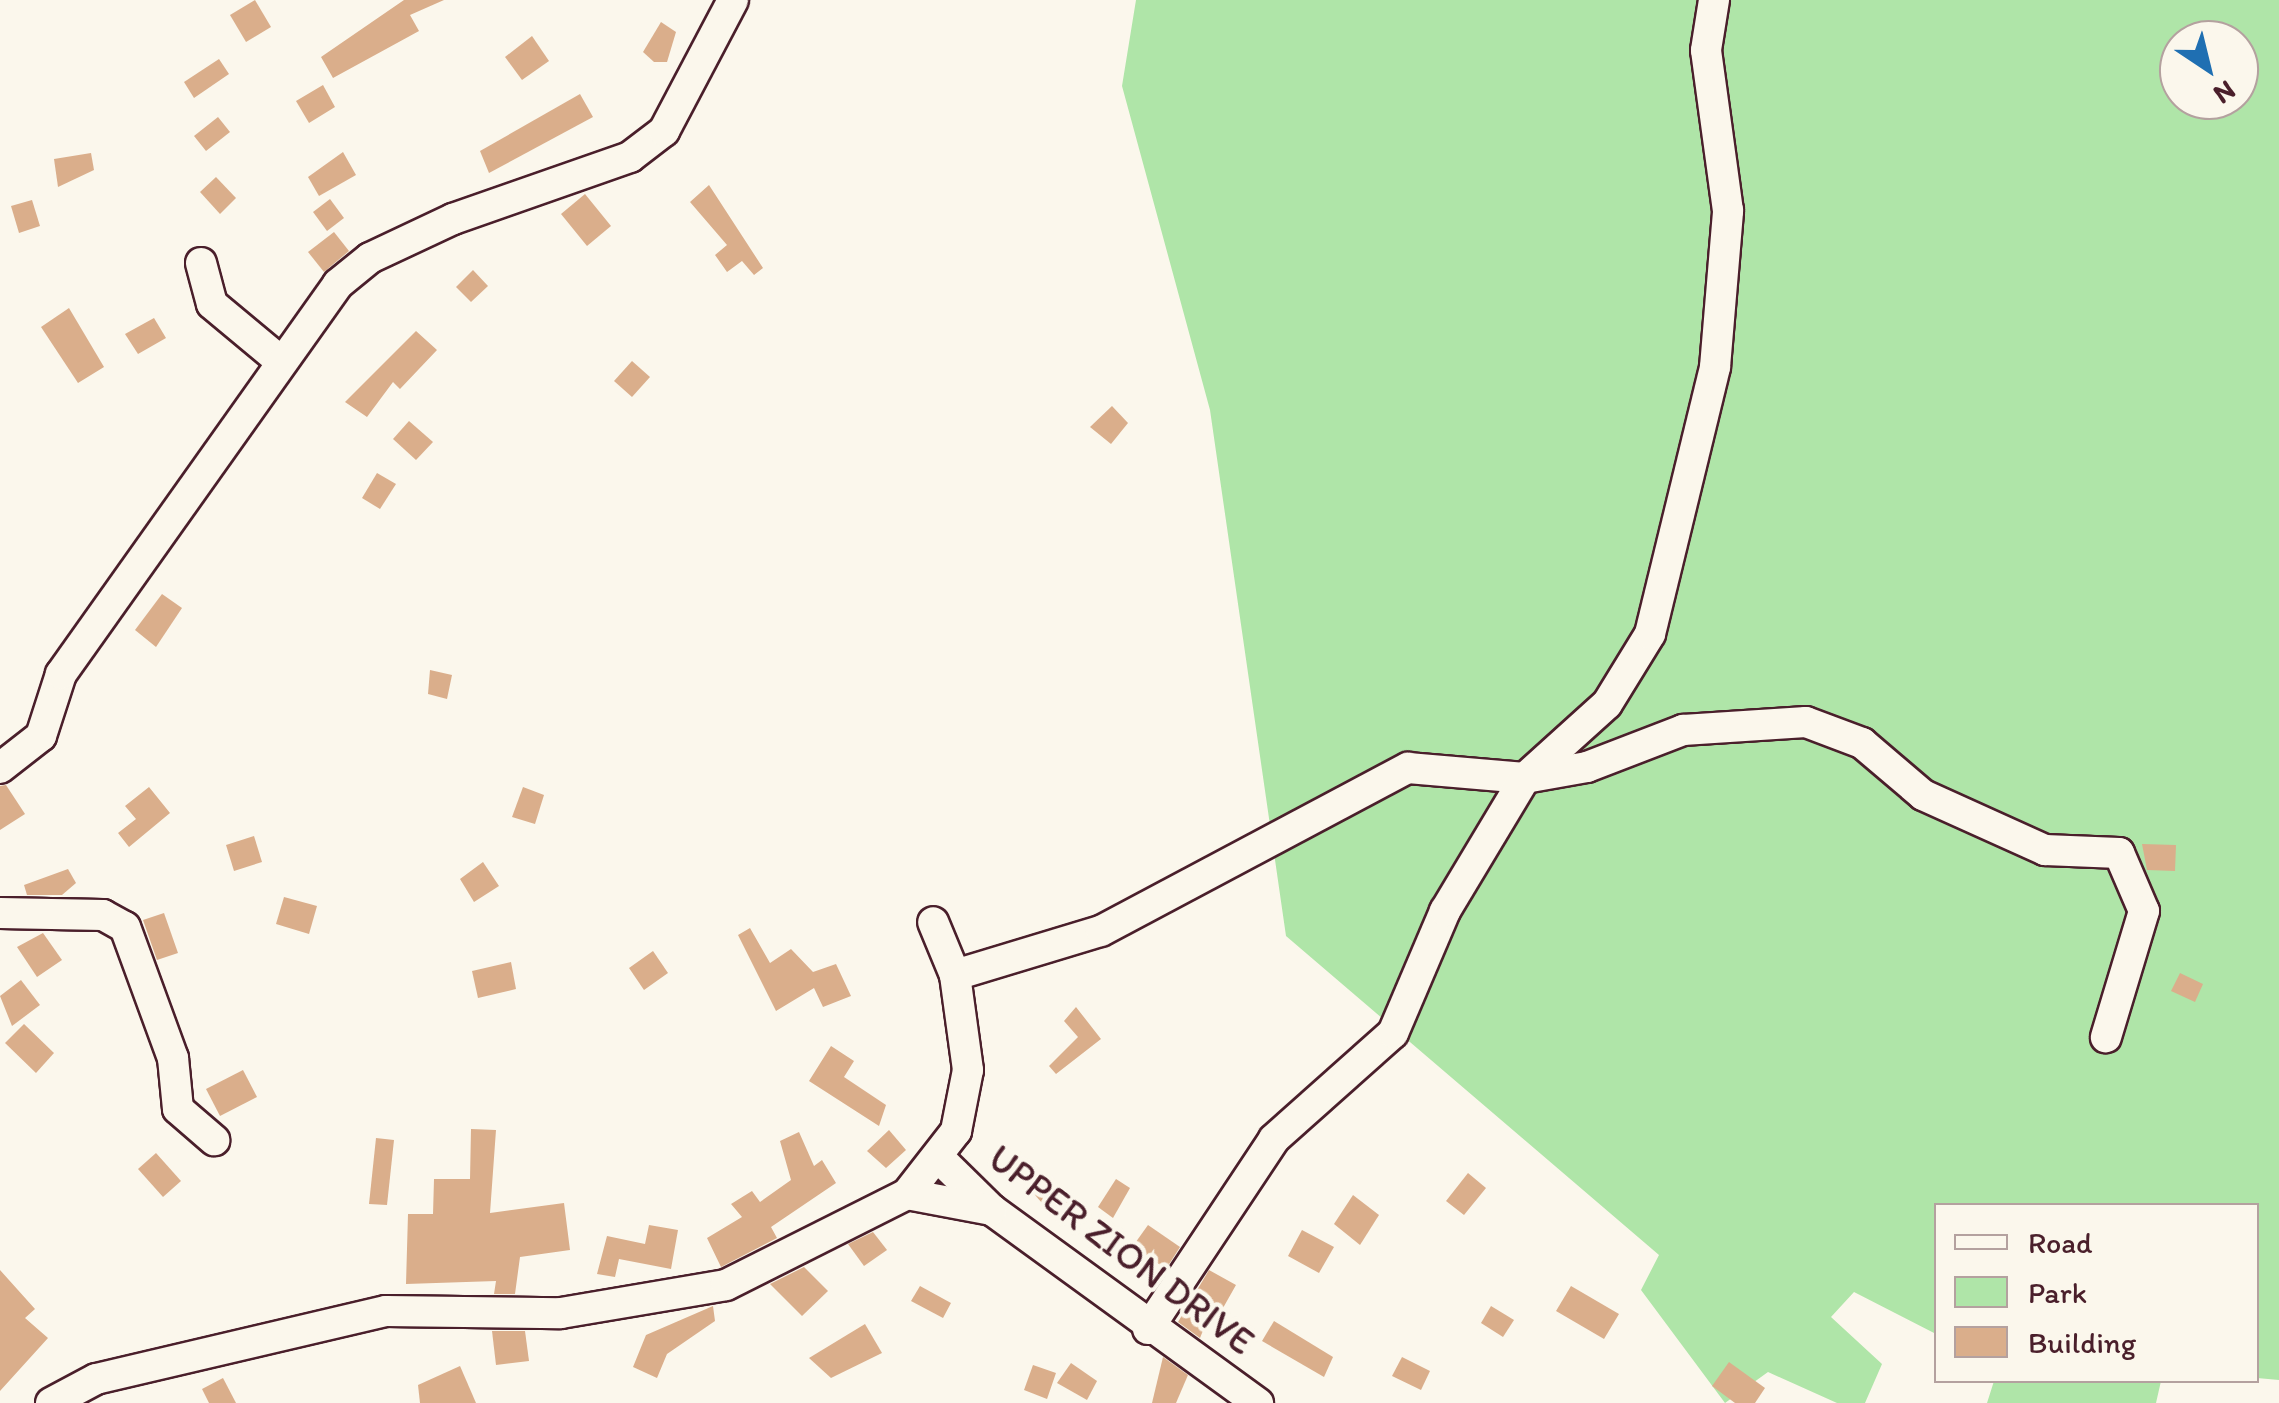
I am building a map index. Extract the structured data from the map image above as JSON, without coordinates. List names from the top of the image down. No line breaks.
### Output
{"streets":{"street":["UPPER ZION DRIVE"]},"legend":["Road","Park","Building"],"north":"bottom right"}
